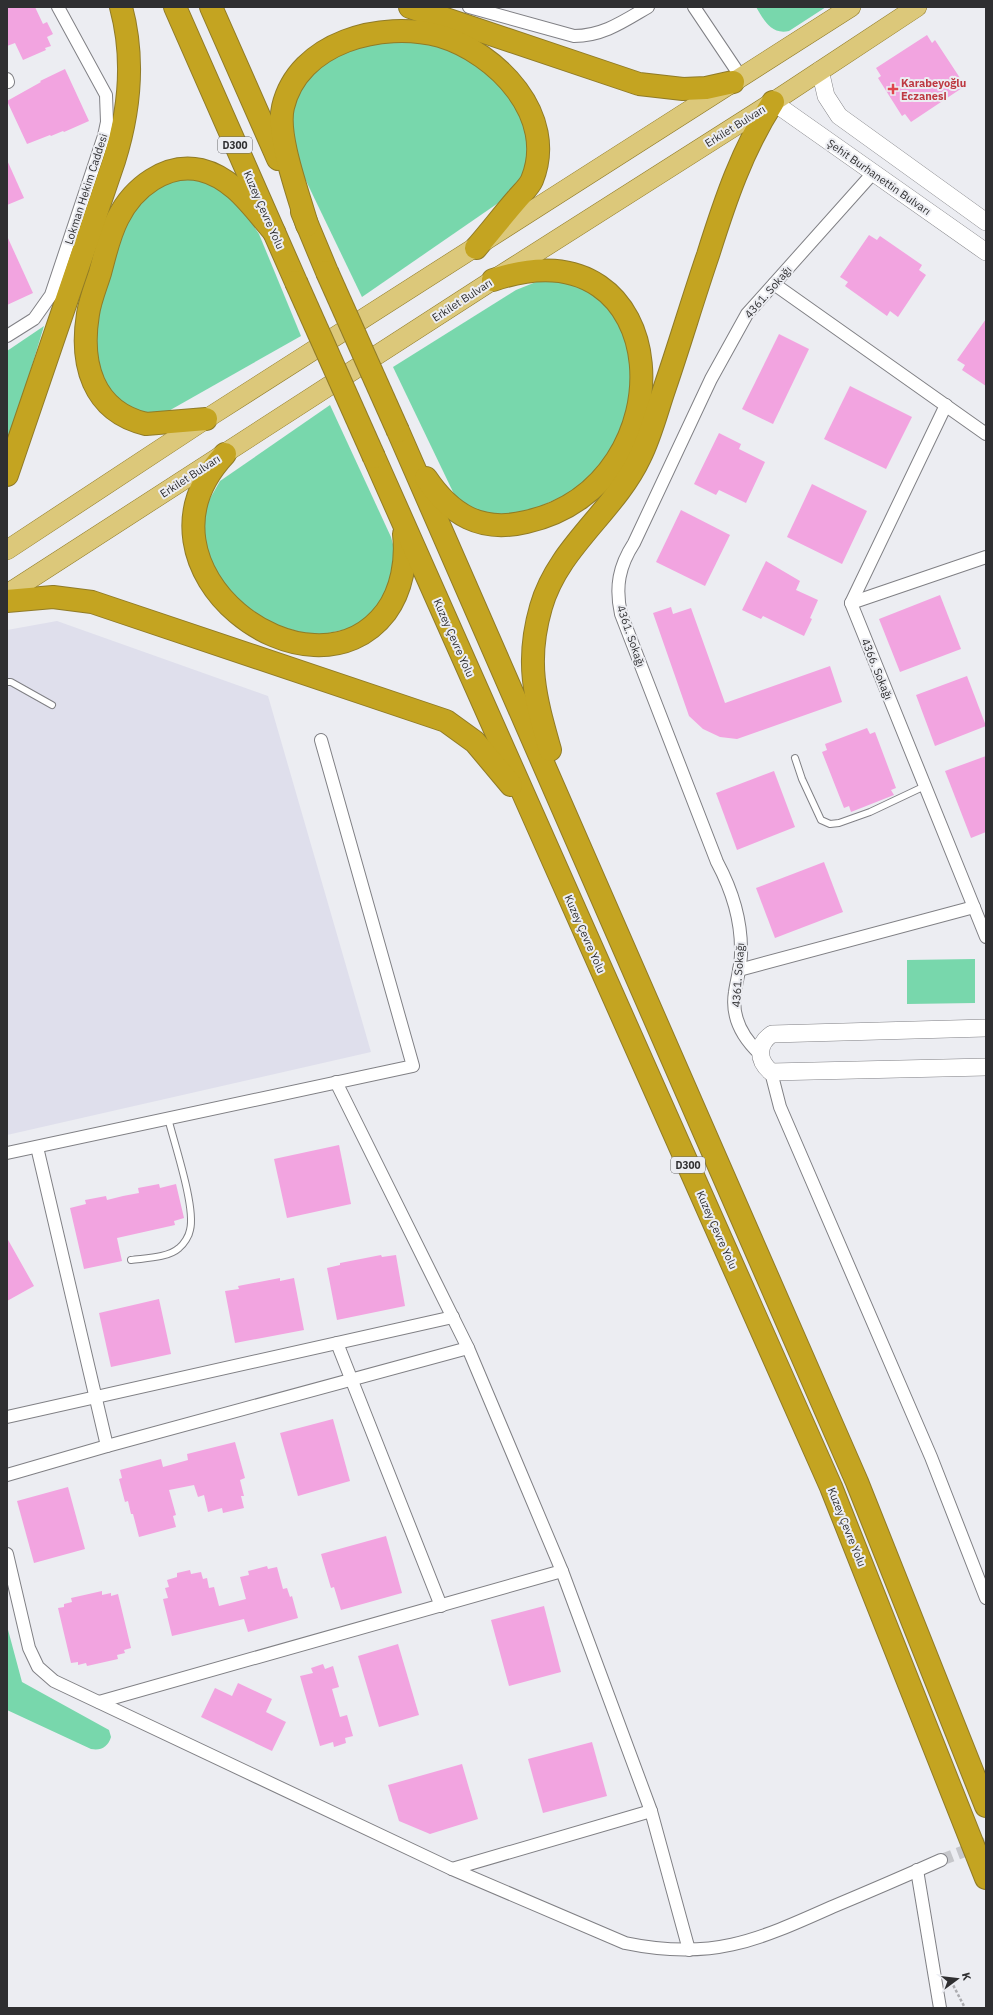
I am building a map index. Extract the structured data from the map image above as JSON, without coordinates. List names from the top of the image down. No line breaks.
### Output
{"streets":{"highway":["D300","Kuzey Çevre Yolu"],"main road":["Erkilet Bulvarı"],"street":["Şehit Burhanettin Bulvarı","Lokman Hekim Caddesi","4361. Sokağı","4366. Sokağı"]},"crossings":[["Erkilet Bulvarı","Şehit Burhanettin Bulvarı"],["Şehit Burhanettin Bulvarı","4361. Sokağı"]],"places":{"health":["Karabeyoğlu Eczanesi"]},"north":"right"}
